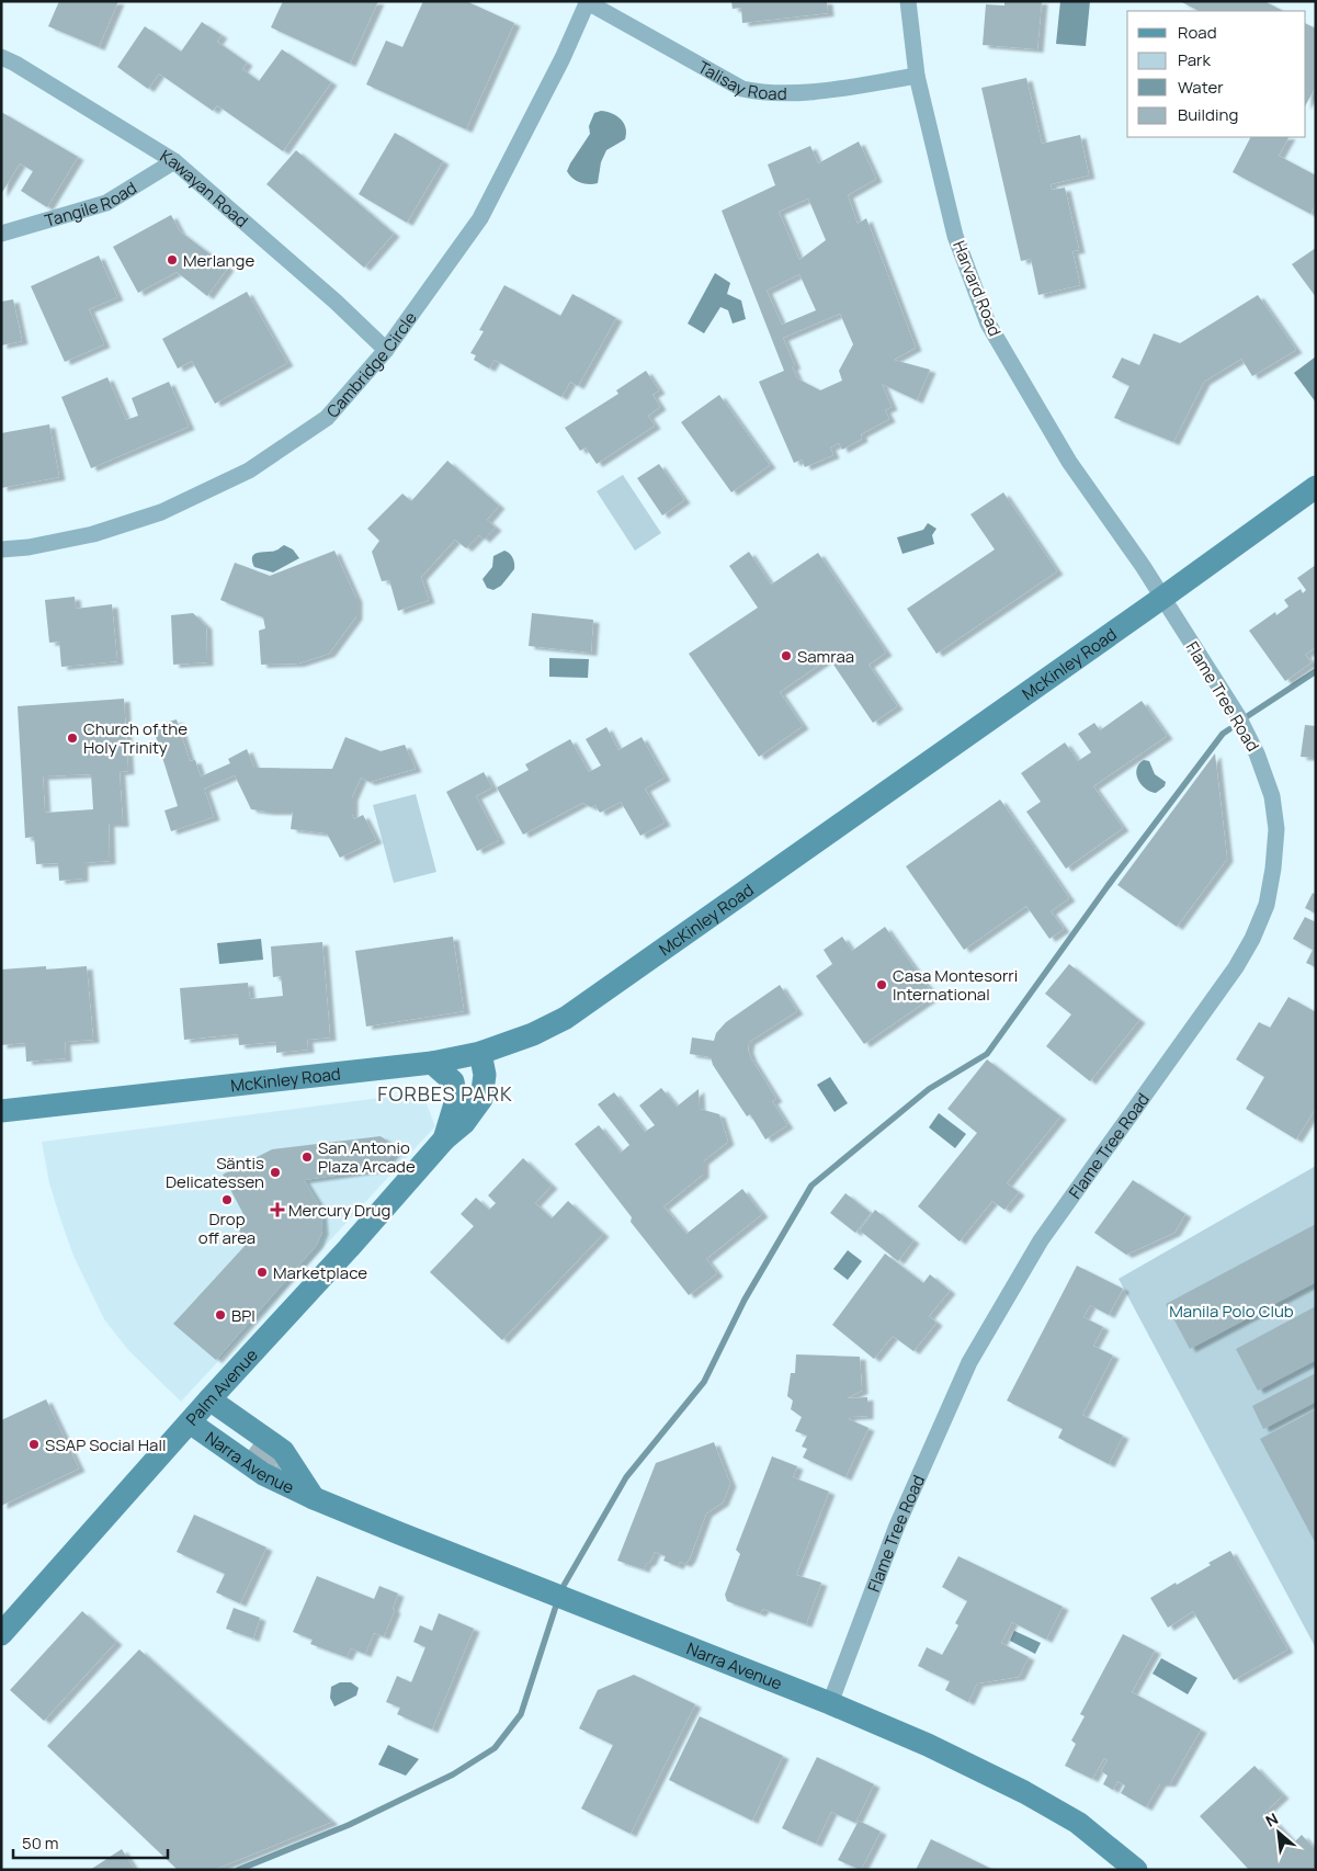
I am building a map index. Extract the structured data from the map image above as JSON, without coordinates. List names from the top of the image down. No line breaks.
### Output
{"streets":{"street":["Talisay Road","Kawayan Road","Tangile Road","Harvard Road","Cambridge Circle","McKinley Road","Flame Tree Road","Palm Avenue","Narra Avenue"]},"crossings":[["Talisay Road","Harvard Road"],["Talisay Road","Cambridge Circle"],["Kawayan Road","Tangile Road"],["Kawayan Road","Cambridge Circle"],["Harvard Road","McKinley Road"],["Harvard Road","Flame Tree Road"],["McKinley Road","Flame Tree Road"],["McKinley Road","Palm Avenue"],["Flame Tree Road","Narra Avenue"],["Palm Avenue","Narra Avenue"]],"districts":["FORBES PARK"],"parks":["Manila Polo Club"],"places":{"other":["Merlange","Samraa","Church of the Holy Trinity","Casa Montesorri International","San Antonio Plaza Arcade","Säntis Delicatessen","Drop off area","Marketplace","BPI","SSAP Social Hall"],"health":["Mercury Drug"]},"legend":["Road","Park","Water","Building"],"scale_bar":"50 m","north":"top left"}
